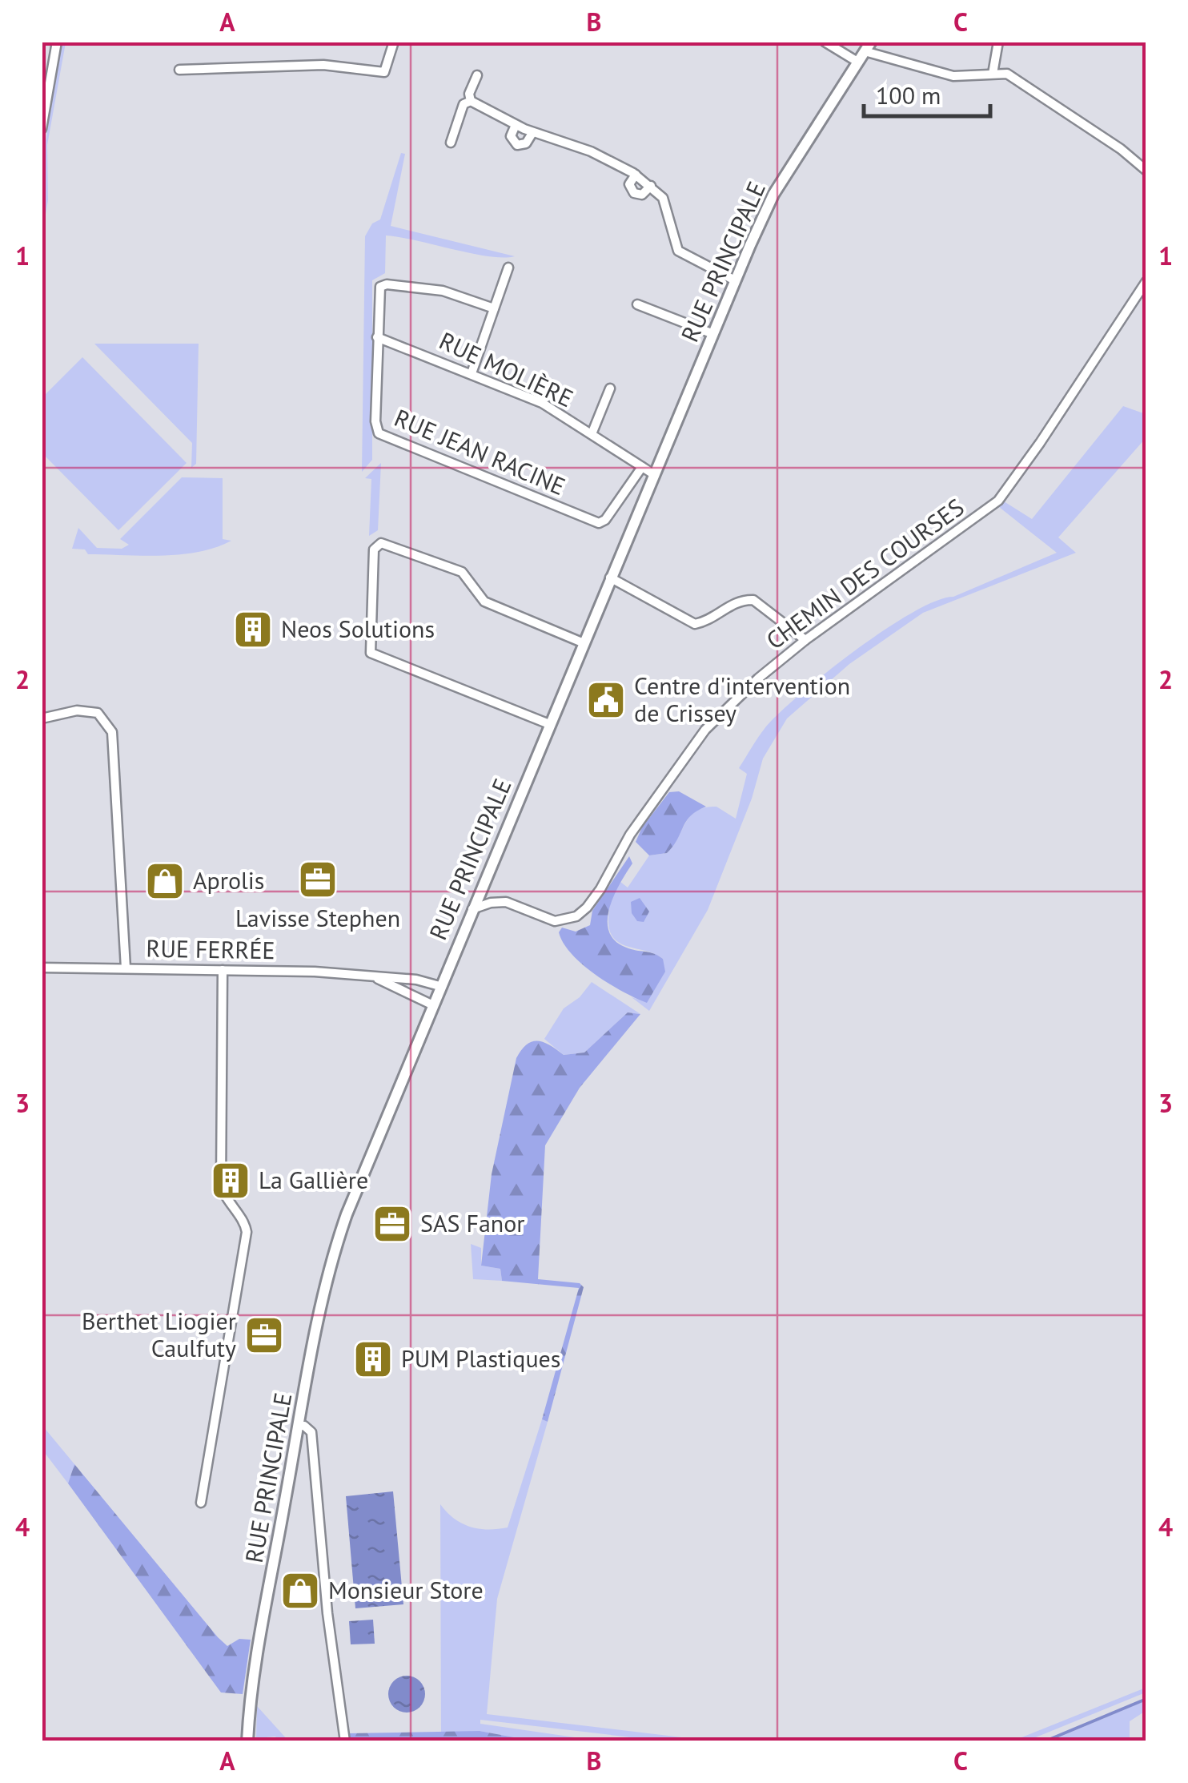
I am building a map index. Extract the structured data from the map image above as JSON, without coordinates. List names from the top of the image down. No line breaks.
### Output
{"streets":{"street":["RUE PRINCIPALE","RUE MOLIÈRE","RUE JEAN RACINE","CHEMIN DES COURSES","RUE FERRÉE"]},"crossings":[["RUE PRINCIPALE","RUE MOLIÈRE"],["RUE PRINCIPALE","CHEMIN DES COURSES"],["RUE PRINCIPALE","RUE FERRÉE"],["RUE MOLIÈRE","RUE JEAN RACINE"]],"places":{"building":["Neos Solutions","La Gallière","PUM Plastiques"],"public building":["Centre d'intervention de Crissey"],"office":["Lavisse Stephen","SAS Fanor","Berthet Liogier Caulfuty"],"shop":["Aprolis","Monsieur Store"]},"scale_bar":"100 m","grid":{"columns":["A","B","C"],"rows":["1","2","3","4"]}}
